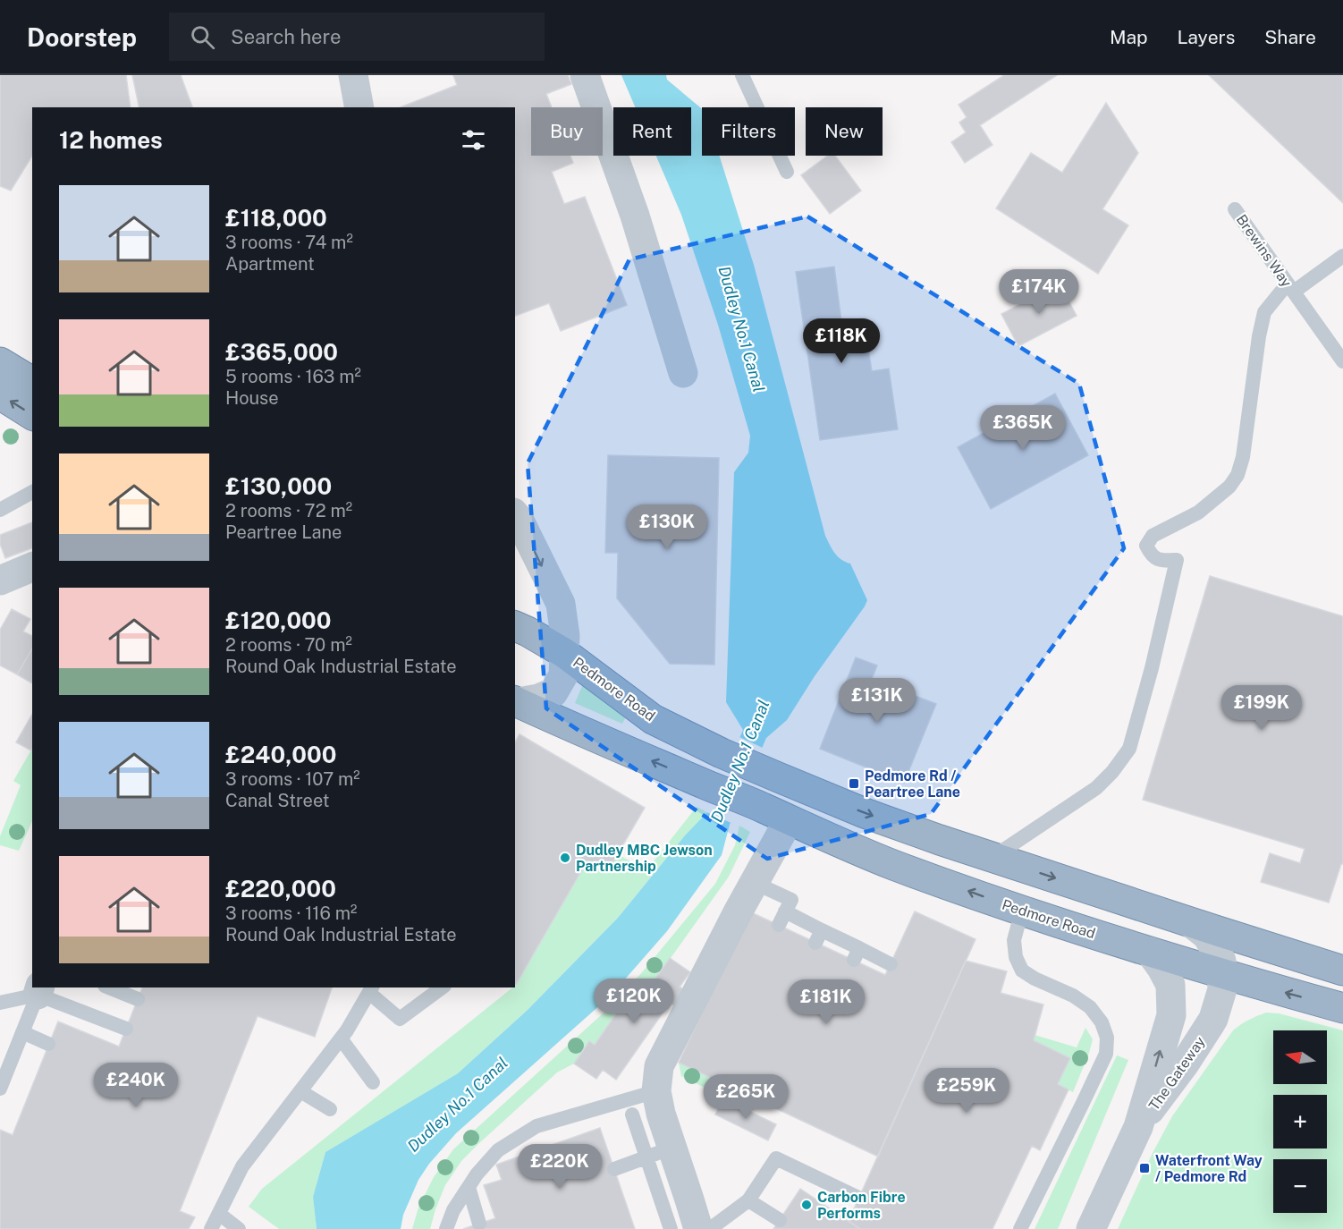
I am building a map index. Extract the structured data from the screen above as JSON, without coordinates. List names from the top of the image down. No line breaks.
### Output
{"streets":{"highway":["Pedmore Road"],"street":["The Gateway"],"lane":["Brewins Way"]},"crossings":[["Pedmore Road","The Gateway"]],"water":["Dudley No.1 Canal"],"places":{"transit":["Pedmore Rd / Peartree Lane","Waterfront Way / Pedmore Rd"],"other":["Dudley MBC Jewson Partnership","Carbon Fibre Performs"]},"north":"left","page":{"header":"Doorstep","search":"Search here","nav":["Map","Layers","Share"],"chip":["Buy","Rent","Filters","New"],"heading":"12 homes","list":[{"name":"£118,000","note":"3 rooms · 74 m² · Apartment"},{"name":"£365,000","note":"5 rooms · 163 m² · House"},{"name":"£130,000","note":"2 rooms · 72 m² · Peartree Lane"},{"name":"£120,000","note":"2 rooms · 70 m² · Round Oak Industrial Estate"},{"name":"£240,000","note":"3 rooms · 107 m² · Canal Street"},{"name":"£220,000","note":"3 rooms · 116 m² · Round Oak Industrial Estate"}],"price":["£174K","£118K","£365K","£130K","£131K","£199K","£120K","£181K","£240K","£259K","£265K","£220K"],"map_buttons":["+","−"]}}
